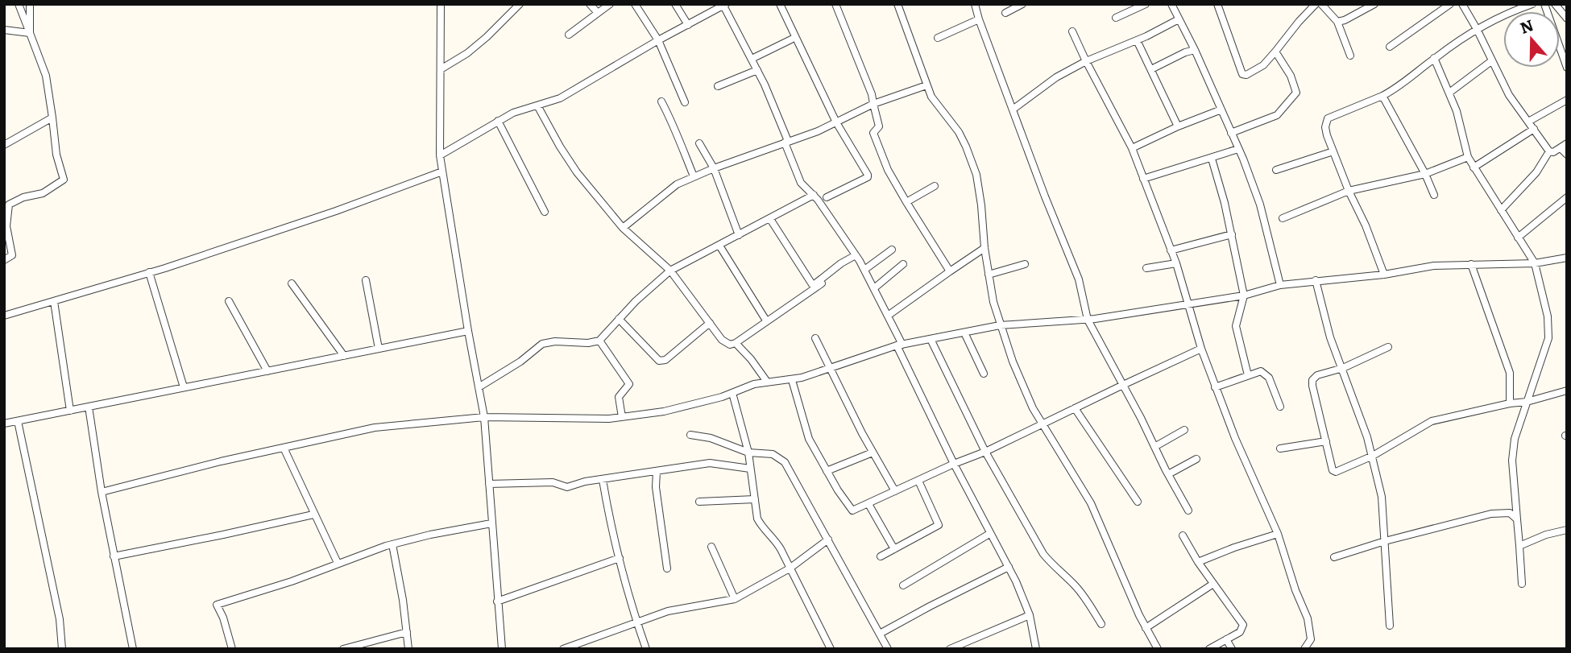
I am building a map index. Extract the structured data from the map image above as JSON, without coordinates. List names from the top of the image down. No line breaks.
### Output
{"north":"top"}
